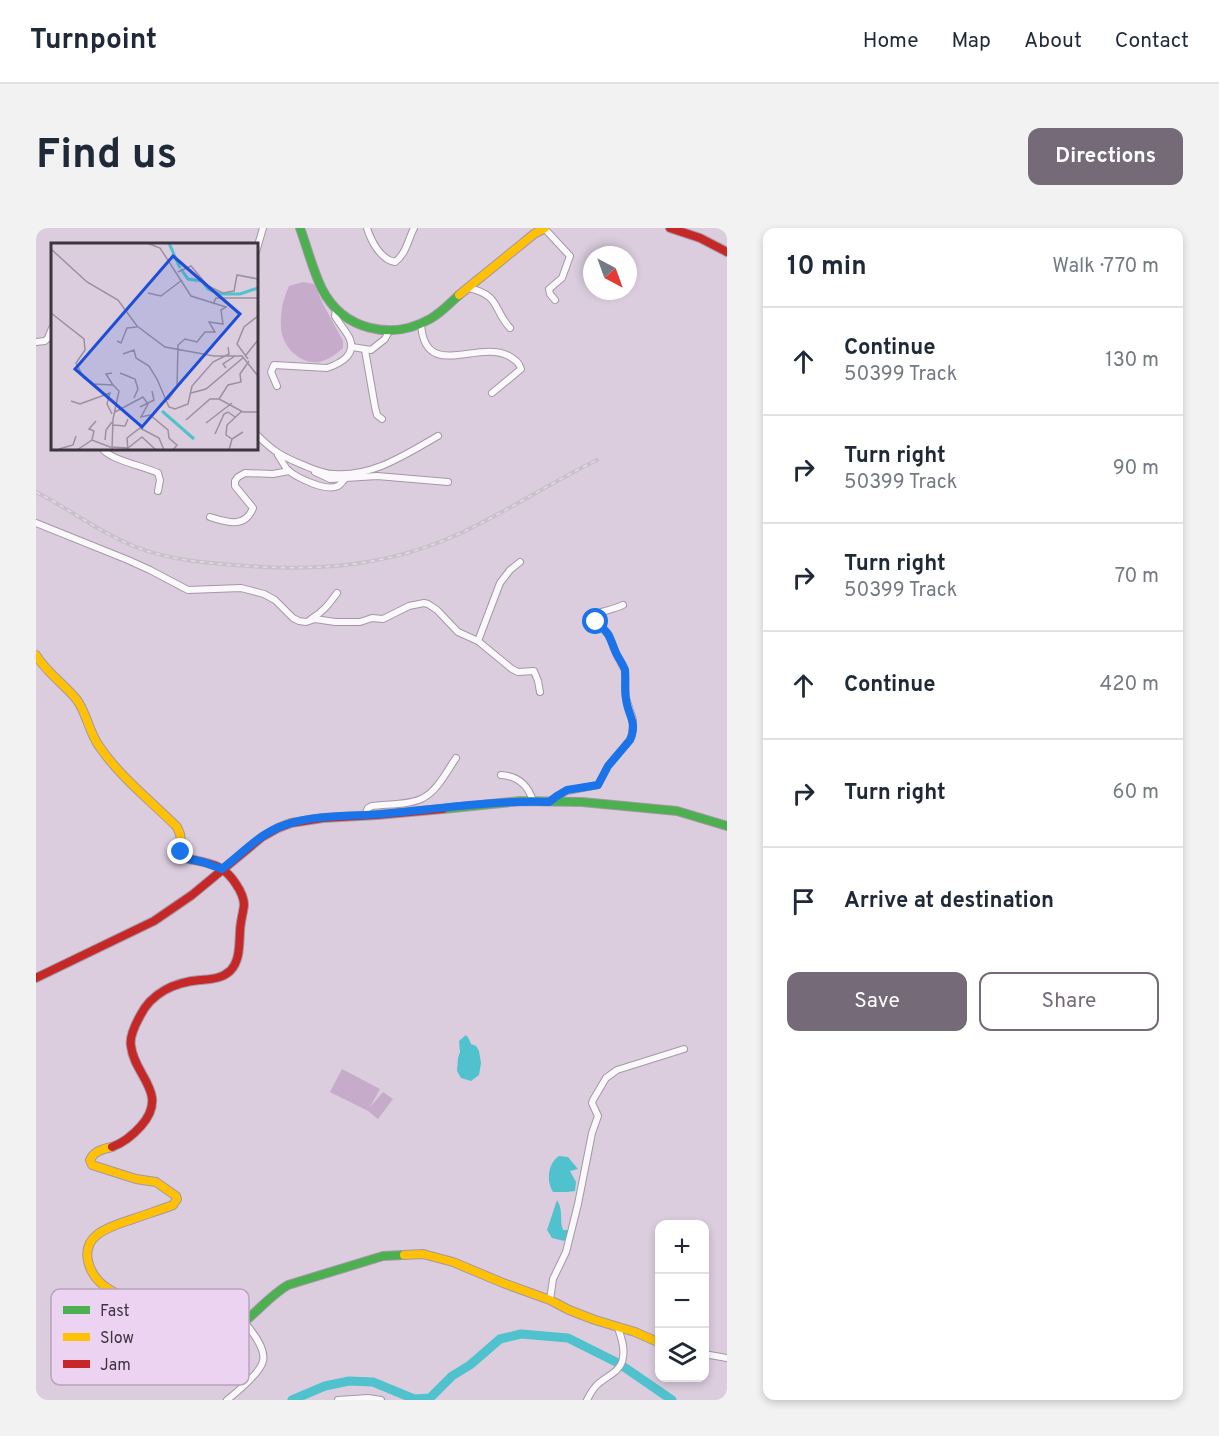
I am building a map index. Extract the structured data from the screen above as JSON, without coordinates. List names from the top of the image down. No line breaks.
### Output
{"legend":["Fast","Slow","Jam"],"north":"bottom right","page":{"header":"Turnpoint","nav":["Home","Map","About","Contact"],"buttons":["Directions",["Save","Share"]],"title":"Find us","heading":["10 min","Walk · 770 m"],"list":[["Continue","50399 Track","130 m"],["Turn right","50399 Track","90 m"],["Turn right","50399 Track","70 m"],["Continue","420 m"],["Turn right","60 m"],"Arrive at destination"],"map_buttons":["+","−"]}}
